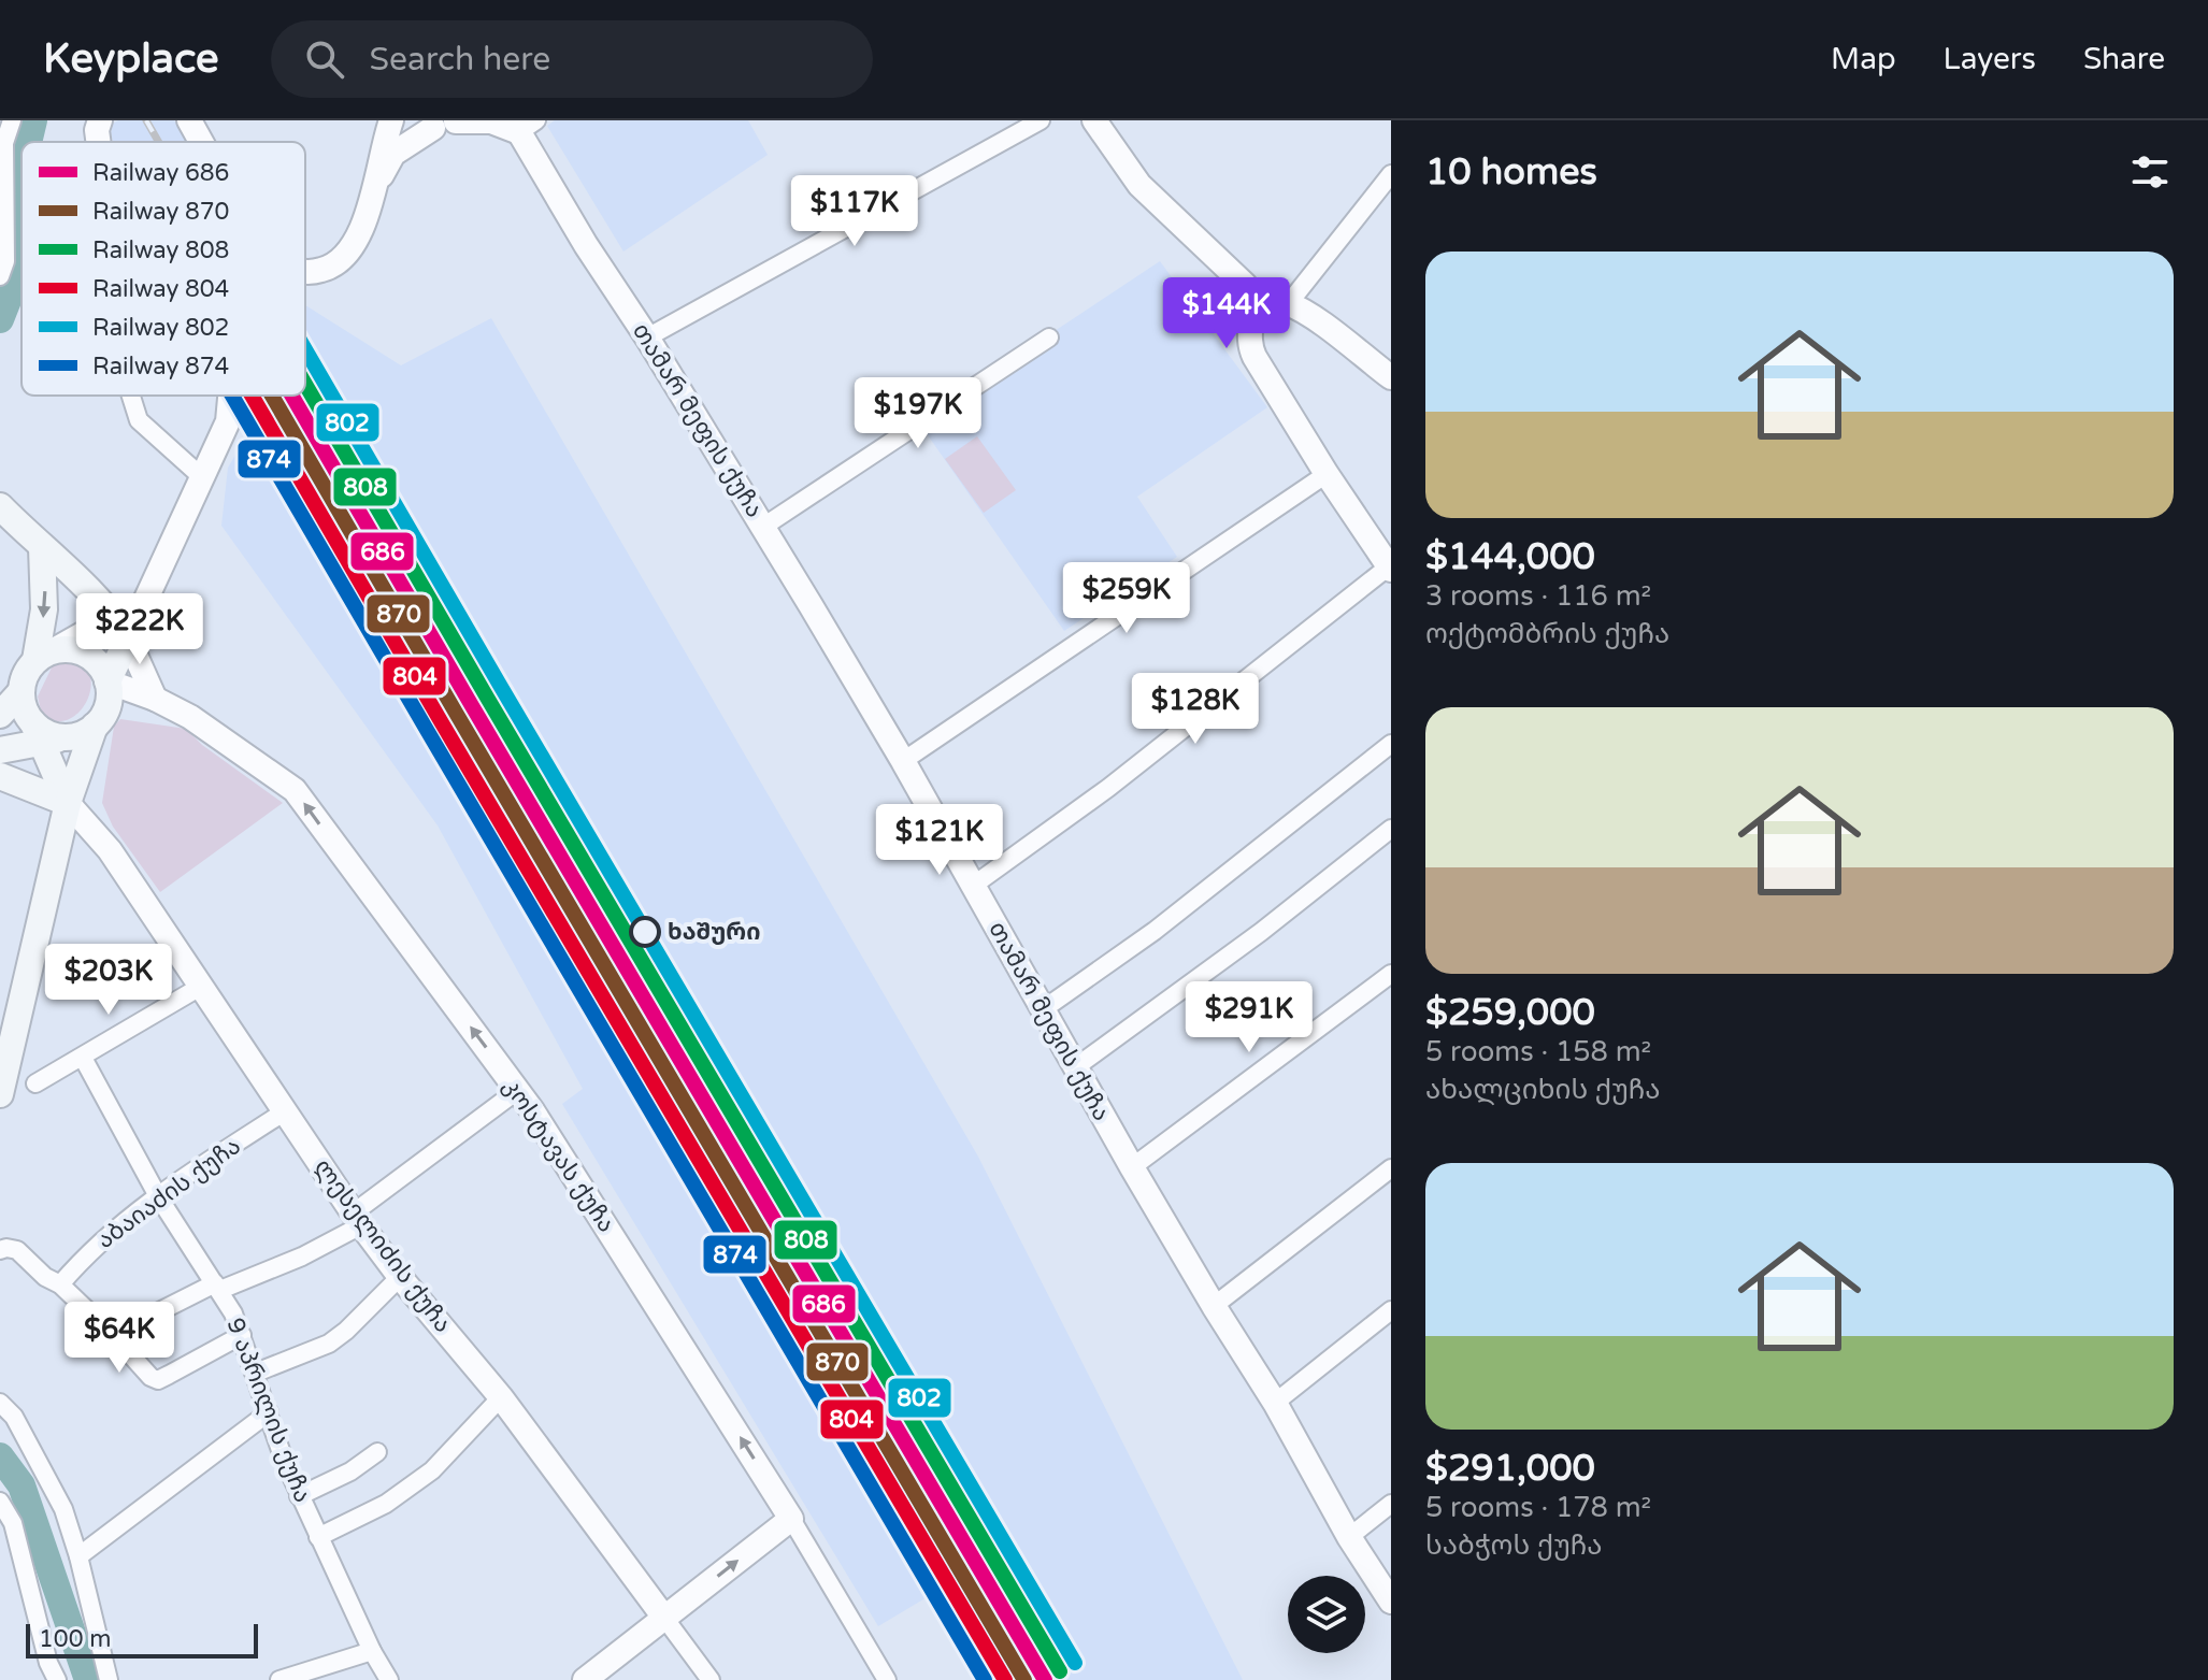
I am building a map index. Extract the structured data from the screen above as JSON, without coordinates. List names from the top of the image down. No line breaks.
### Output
{"streets":{"street":["თამარ მეფის ქუჩა","კოსტავას ქუჩა","აბაიაძის ქუჩა","ლესელიძის ქუჩა","9 აპრილის ქუჩა"]},"crossings":[["აბაიაძის ქუჩა","ლესელიძის ქუჩა"],["აბაიაძის ქუჩა","9 აპრილის ქუჩა"]],"one_way":["კოსტავას ქუჩა"],"places":["ხაშური"],"lines":["rail line 802","rail line 808","rail line 686","rail line 870","rail line 804","rail line 874"],"legend":["Railway 686","Railway 870","Railway 808","Railway 804","Railway 802","Railway 874"],"scale_bar":"100 m","page":{"header":"Keyplace","search":"Search here","nav":["Map","Layers","Share"],"heading":"10 homes","price":["$117K","$144K","$197K","$259K","$222K","$128K","$121K","$203K","$291K","$64K"],"list":[{"name":"$144,000","note":"3 rooms · 116 m² · ოქტომბრის ქუჩა"},{"name":"$259,000","note":"5 rooms · 158 m² · ახალციხის ქუჩა"},{"name":"$291,000","note":"5 rooms · 178 m² · საბჭოს ქუჩა"}],"scale":"100 m"}}
